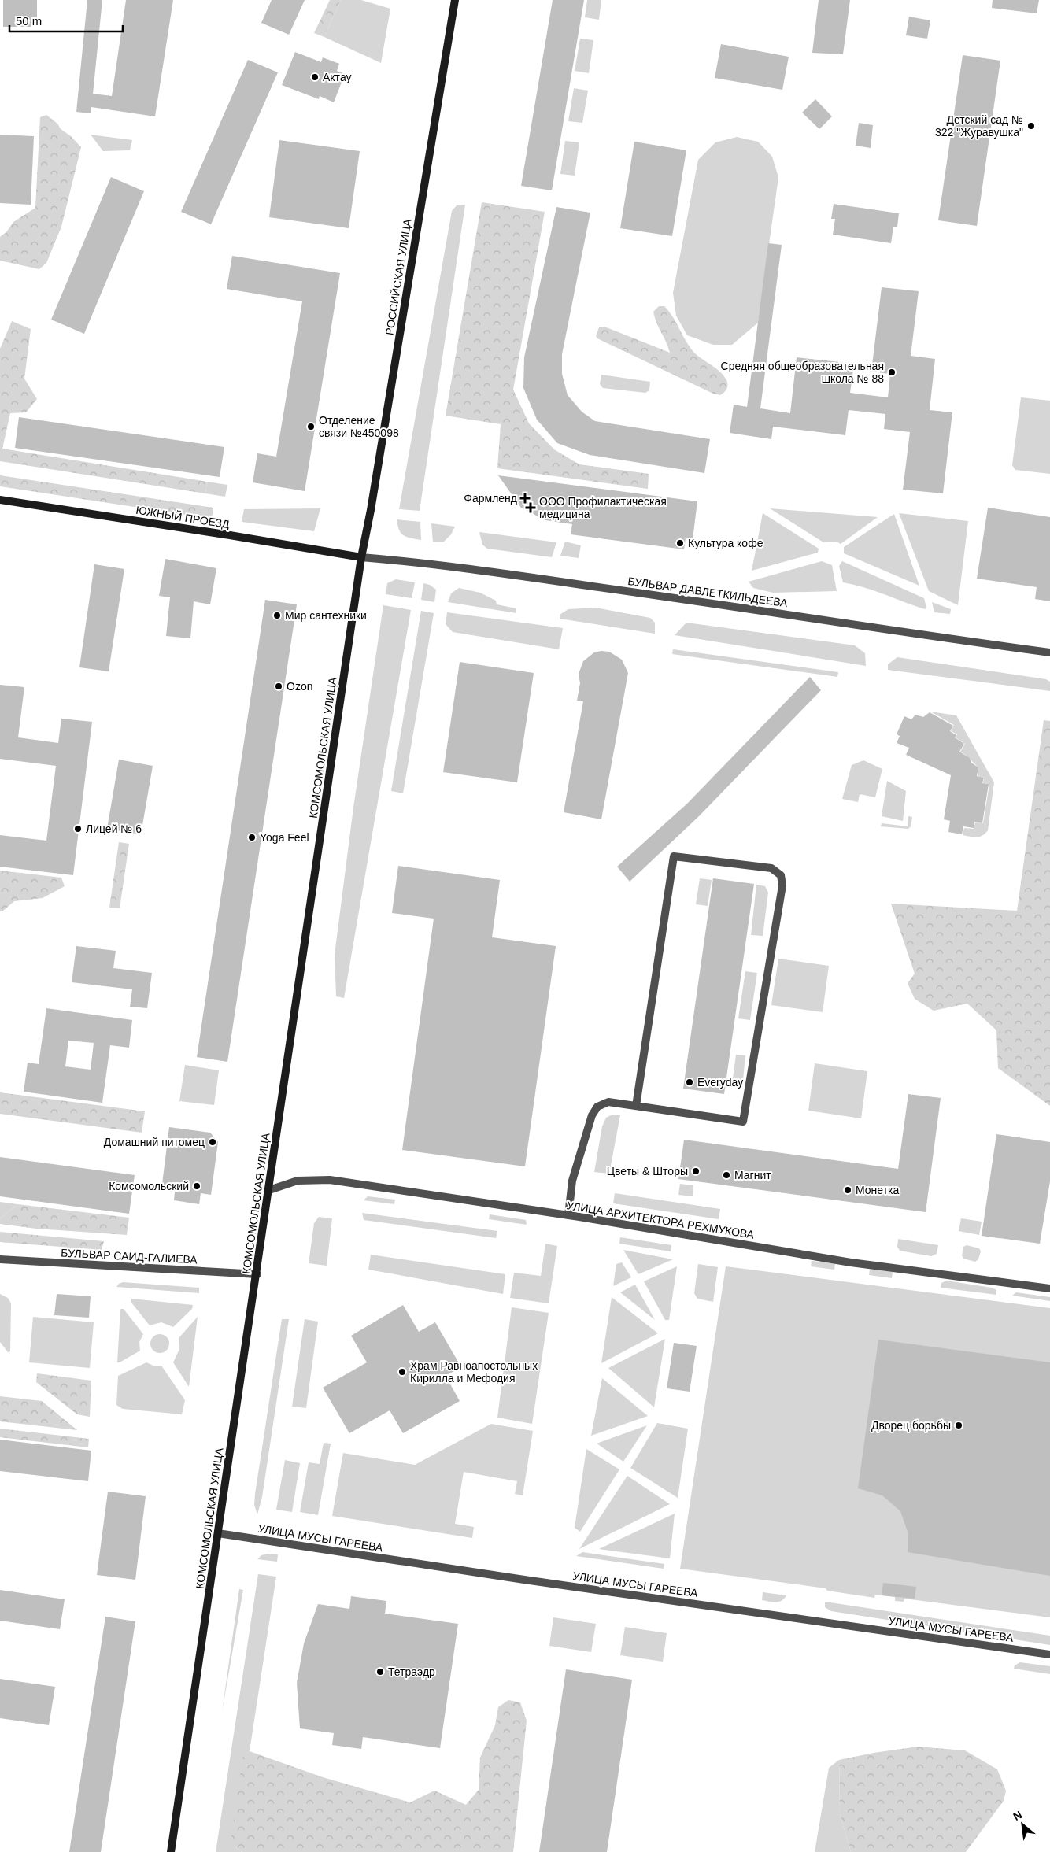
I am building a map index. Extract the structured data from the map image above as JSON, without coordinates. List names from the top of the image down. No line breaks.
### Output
{"streets":{"main road":["РОССИЙСКАЯ УЛИЦА","ЮЖНЫЙ ПРОЕЗД","КОМСОМОЛЬСКАЯ УЛИЦА"],"street":["БУЛЬВАР ДАВЛЕТКИЛЬДЕЕВА","УЛИЦА АРХИТЕКТОРА РЕХМУКОВА","БУЛЬВАР САИД-ГАЛИЕВА","УЛИЦА МУСЫ ГАРЕЕВА"]},"crossings":[["РОССИЙСКАЯ УЛИЦА","ЮЖНЫЙ ПРОЕЗД"],["РОССИЙСКАЯ УЛИЦА","БУЛЬВАР ДАВЛЕТКИЛЬДЕЕВА"],["РОССИЙСКАЯ УЛИЦА","КОМСОМОЛЬСКАЯ УЛИЦА"],["ЮЖНЫЙ ПРОЕЗД","БУЛЬВАР ДАВЛЕТКИЛЬДЕЕВА"],["ЮЖНЫЙ ПРОЕЗД","КОМСОМОЛЬСКАЯ УЛИЦА"],["БУЛЬВАР ДАВЛЕТКИЛЬДЕЕВА","КОМСОМОЛЬСКАЯ УЛИЦА"],["КОМСОМОЛЬСКАЯ УЛИЦА","УЛИЦА АРХИТЕКТОРА РЕХМУКОВА"],["КОМСОМОЛЬСКАЯ УЛИЦА","БУЛЬВАР САИД-ГАЛИЕВА"],["КОМСОМОЛЬСКАЯ УЛИЦА","УЛИЦА МУСЫ ГАРЕЕВА"]],"places":{"other":["Актау","Детский сад № 322 \"Журавушка\"","Средняя общеобразовательная школа № 88","Отделение связи №450098","Культура кофе","Мир сантехники","Ozon","Лицей № 6","Yoga Feel","Everyday","Домашний питомец","Цветы & Шторы","Магнит","Комсомольский","Монетка","Храм Равноапостольных Кирилла и Мефодия","Дворец борьбы","Тетраэдр"],"health":["Фармленд","ООО Профилактическая медицина"]},"scale_bar":"50 m","north":"top left"}
